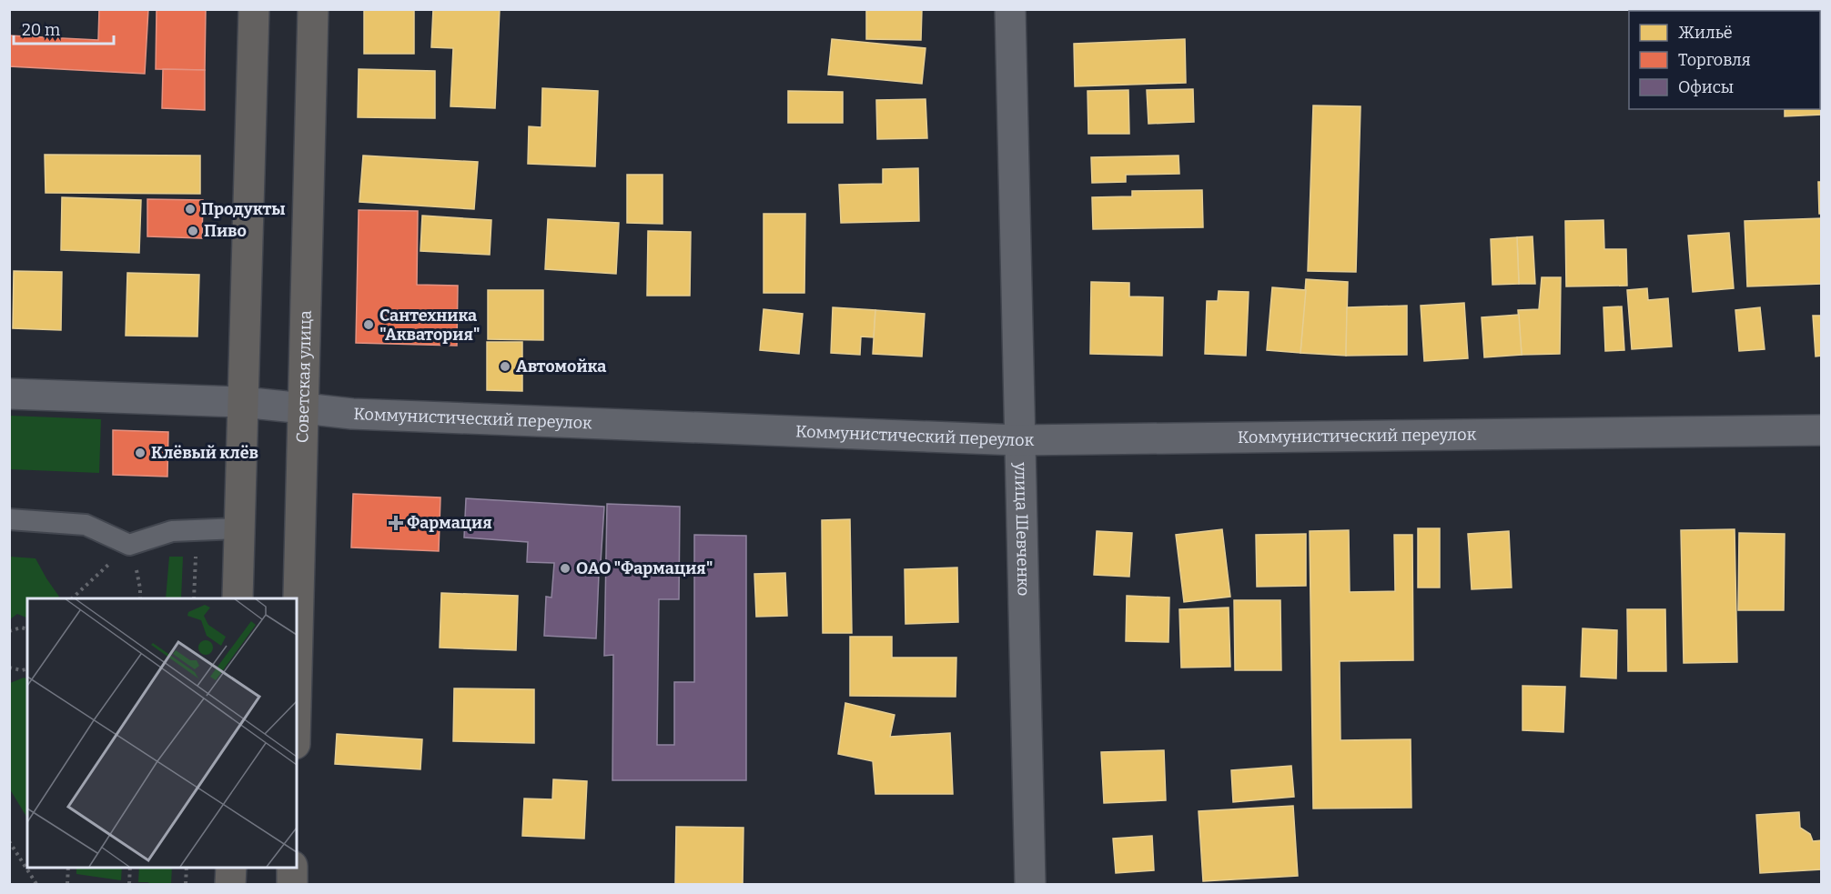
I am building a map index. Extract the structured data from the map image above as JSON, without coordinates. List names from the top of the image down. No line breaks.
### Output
{"streets":{"main road":["Советская улица"],"street":["Коммунистический переулок","улица Шевченко"]},"crossings":[["Советская улица","Коммунистический переулок"],["Коммунистический переулок","улица Шевченко"]],"places":{"other":["Продукты","Пиво","Сантехника \"Акватория\"","Автомойка","Клёвый клёв","ОАО \"Фармация\""],"health":["Фармация"]},"legend":["Жильё","Торговля","Офисы"],"scale_bar":"20 m"}
